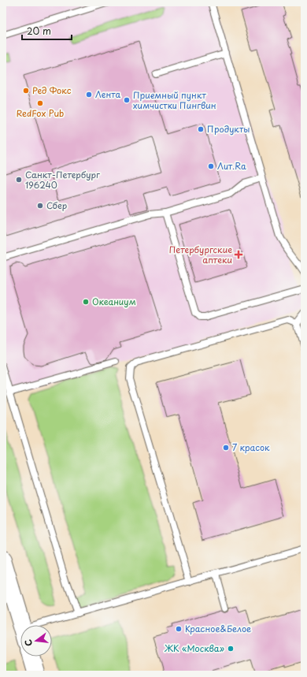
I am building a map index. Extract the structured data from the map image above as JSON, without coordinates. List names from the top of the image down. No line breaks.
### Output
{"places":{"other":["Ред Фокс","Лента","Приемный пункт химчистки Пингвин","RedFox Pub","Продукты","Лит.Ra","Санкт-Петербург 196240","Сбер","Океаниум","7 красок","Красное&Белое","ЖК «Москва»"],"health":["Петербургские аптеки"]},"scale_bar":"20 m","north":"left"}
